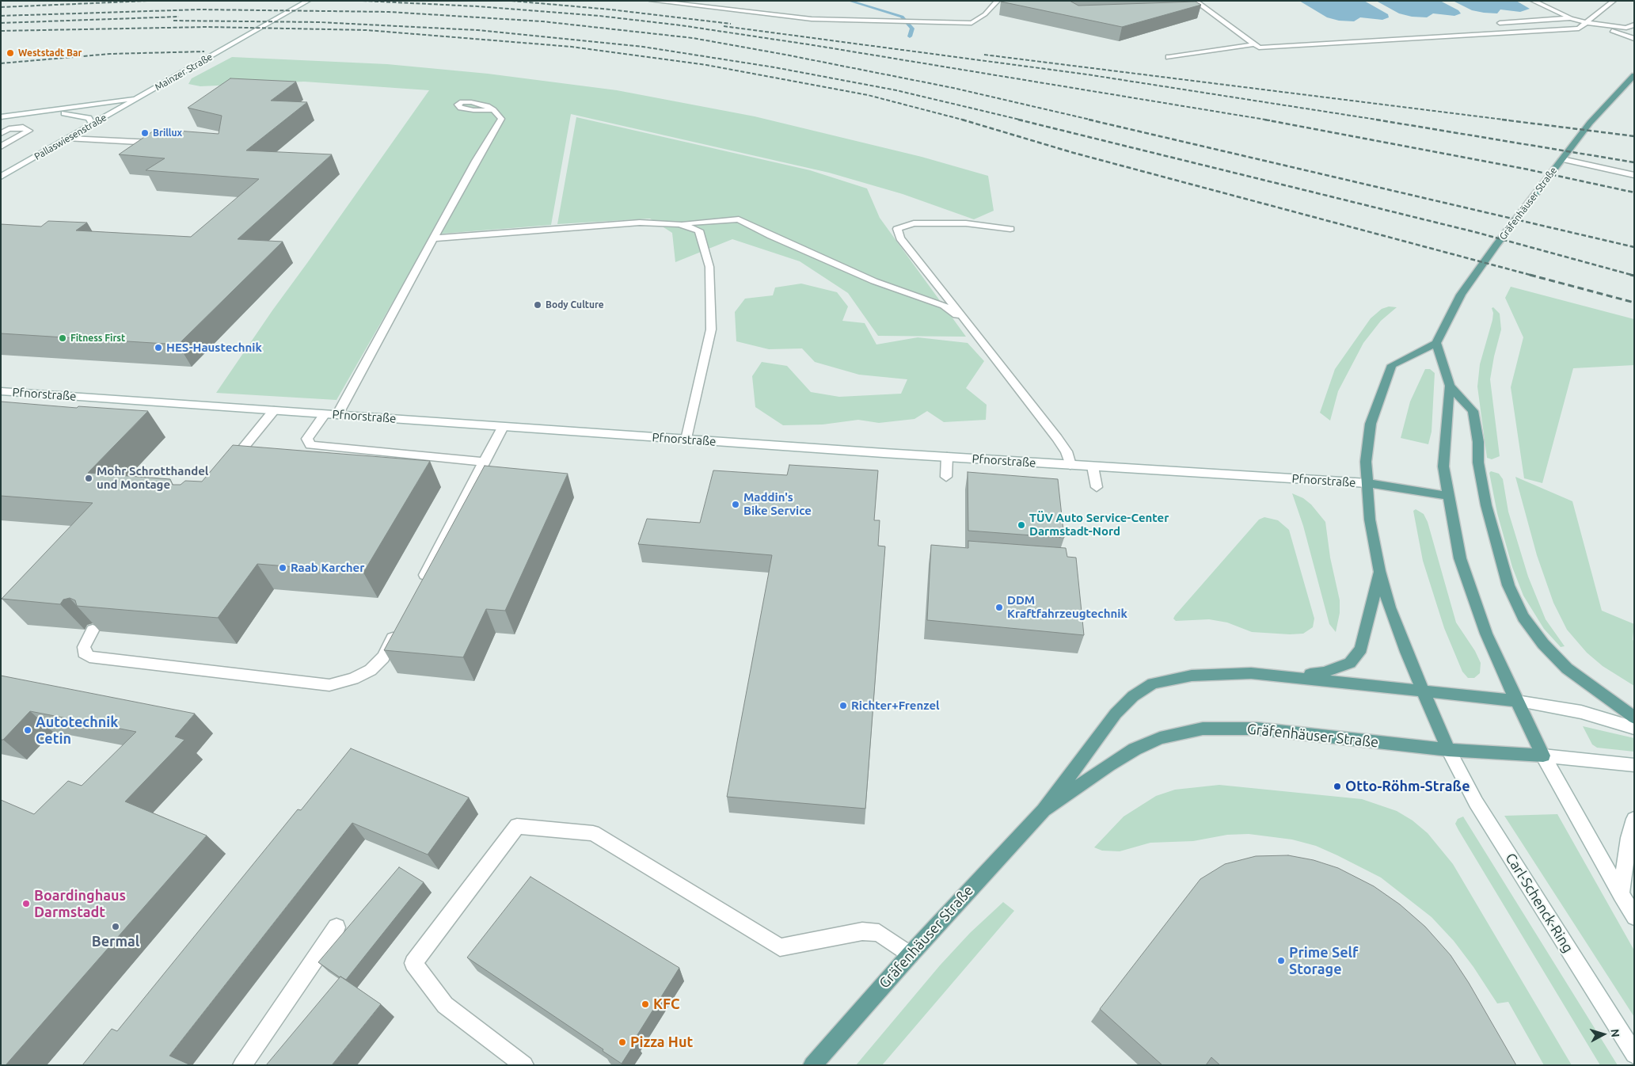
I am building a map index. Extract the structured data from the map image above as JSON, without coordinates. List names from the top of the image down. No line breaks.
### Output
{"streets":{"main road":["Gräfenhäuser Straße"],"street":["Mainzer Straße","Pallaswiesenstraße","Pfnorstraße","Carl-Schenck-Ring"]},"crossings":[["Mainzer Straße","Pallaswiesenstraße"],["Gräfenhäuser Straße","Carl-Schenck-Ring"]],"places":["Weststadt Bar","Brillux","Body Culture","Fitness First","HES-Haustechnik","Mohr Schrotthandel und Montage","Maddin's Bike Service","TÜV Auto Service-Center Darmstadt-Nord","Raab Karcher","DDM Kraftfahrzeugtechnik","Richter+Frenzel","Autotechnik Cetin","Otto-Röhm-Straße","Boardinghaus Darmstadt","Bermal","Prime Self Storage","KFC","Pizza Hut"],"north":"right"}
